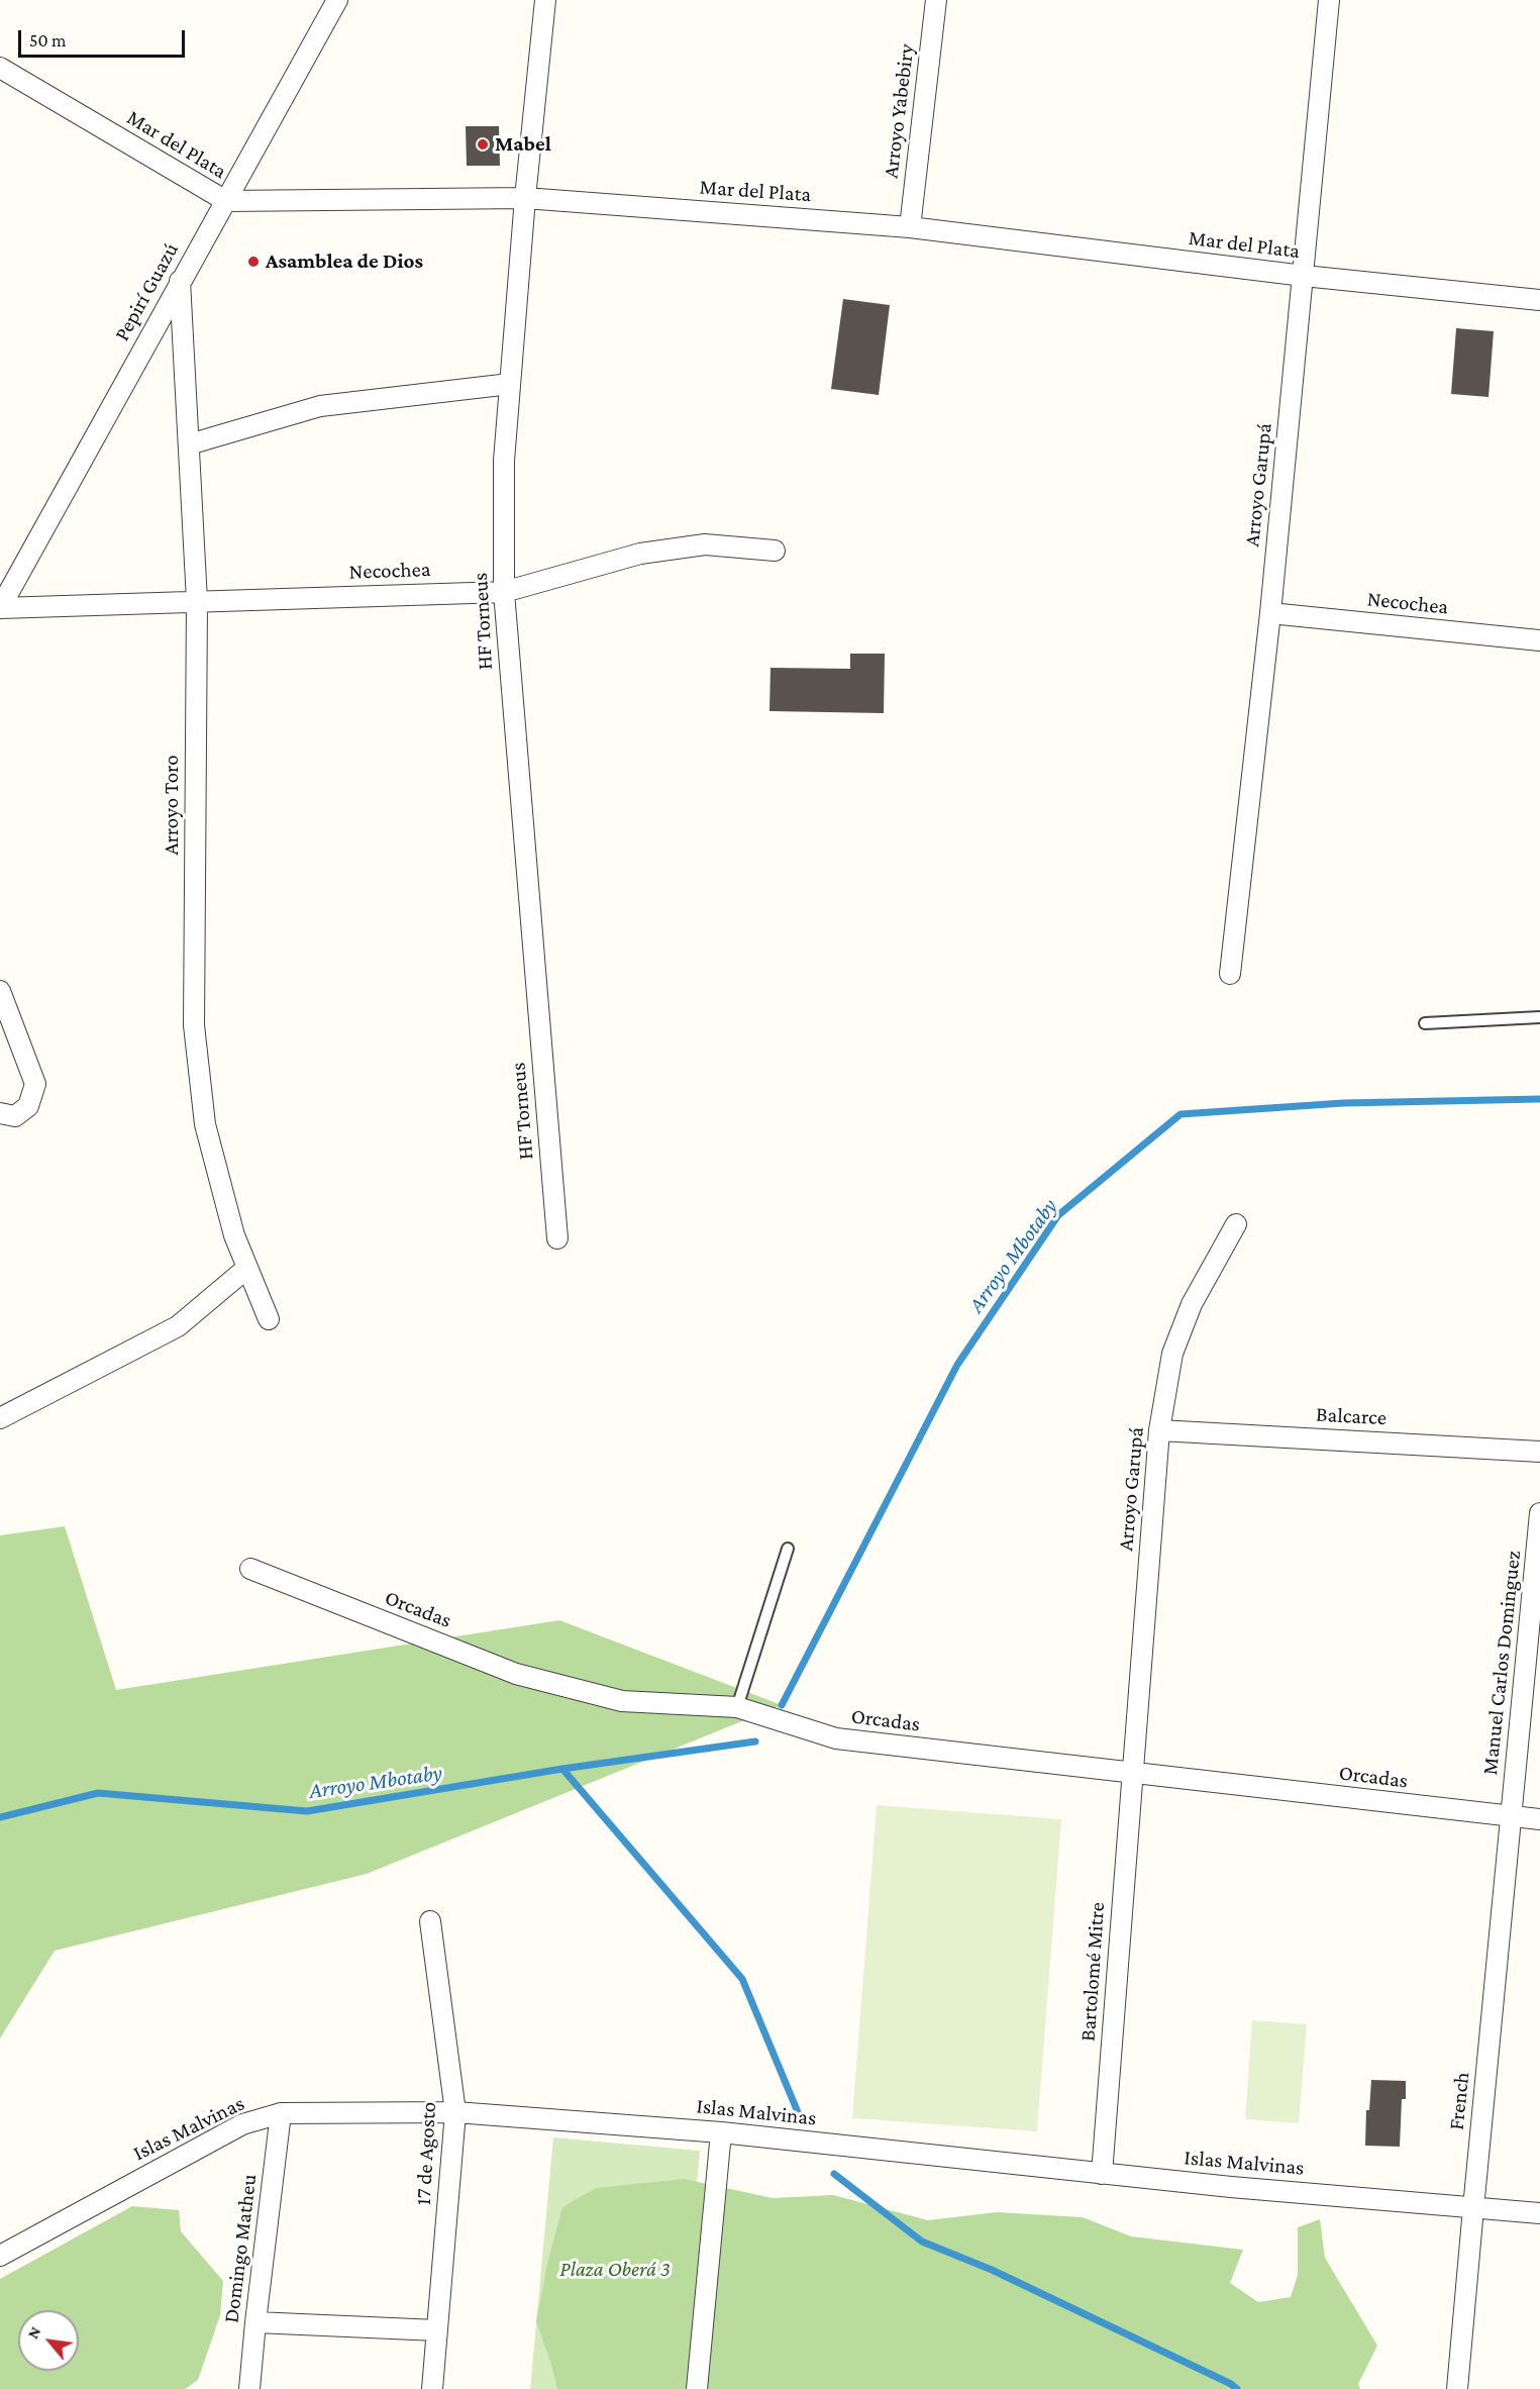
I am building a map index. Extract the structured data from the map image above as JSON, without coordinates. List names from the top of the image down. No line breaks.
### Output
{"streets":{"street":["Arroyo Yabebiry","Mar del Plata","Pepirí Guazú","Arroyo Garupá","Necochea","HF Torneus","Arroyo Toro","Balcarce","Orcadas","Manuel Carlos Dominguez","Bartolomé Mitre","French","Islas Malvinas","17 de Agosto","Domingo Matheu"]},"crossings":[["Arroyo Yabebiry","Mar del Plata"],["Mar del Plata","Pepirí Guazú"],["Mar del Plata","Arroyo Garupá"],["Mar del Plata","HF Torneus"],["Pepirí Guazú","Necochea"],["Pepirí Guazú","Arroyo Toro"],["Arroyo Garupá","Necochea"],["Arroyo Garupá","Balcarce"],["Arroyo Garupá","Orcadas"],["Arroyo Garupá","Bartolomé Mitre"],["Necochea","HF Torneus"],["Necochea","Arroyo Toro"],["Orcadas","Manuel Carlos Dominguez"],["Orcadas","Bartolomé Mitre"],["Orcadas","French"],["Manuel Carlos Dominguez","French"],["Bartolomé Mitre","Islas Malvinas"],["French","Islas Malvinas"],["Islas Malvinas","17 de Agosto"],["Islas Malvinas","Domingo Matheu"]],"water":["Arroyo Mbotaby"],"parks":["Plaza Oberá 3"],"places":["Mabel","Asamblea de Dios"],"scale_bar":"50 m","north":"top left"}
